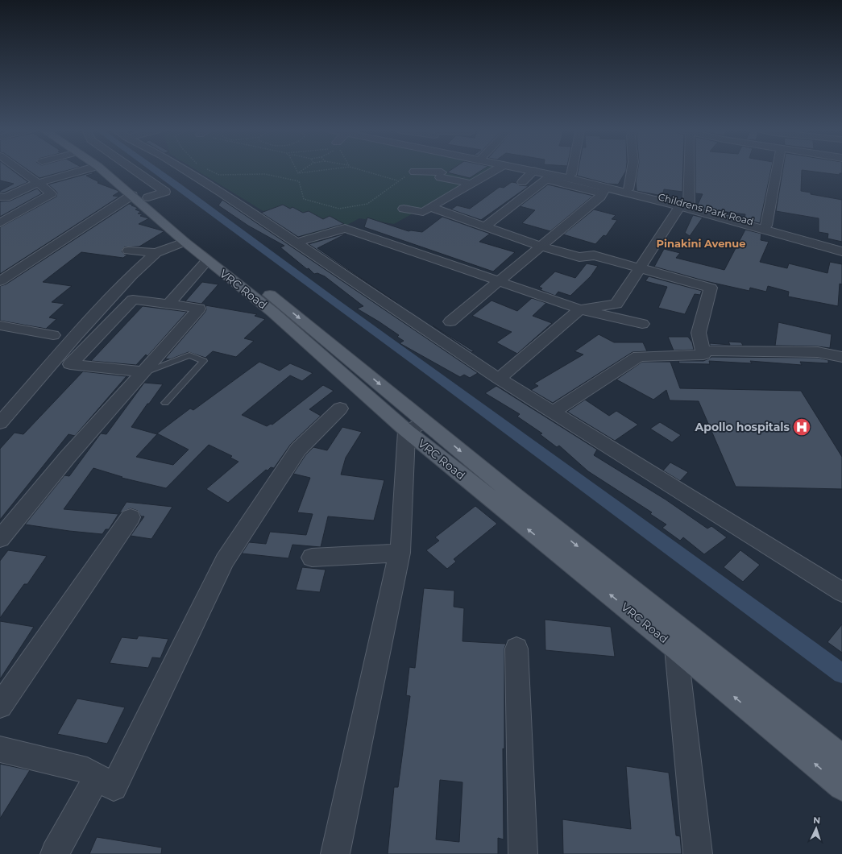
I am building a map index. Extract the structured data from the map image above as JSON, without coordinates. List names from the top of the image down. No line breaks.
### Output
{"streets":{"main road":["VRC Road"],"street":["Childrens Park Road"]},"districts":["Pinakini Avenue"],"places":{"hospital":["Apollo hospitals"]},"north":"top"}
